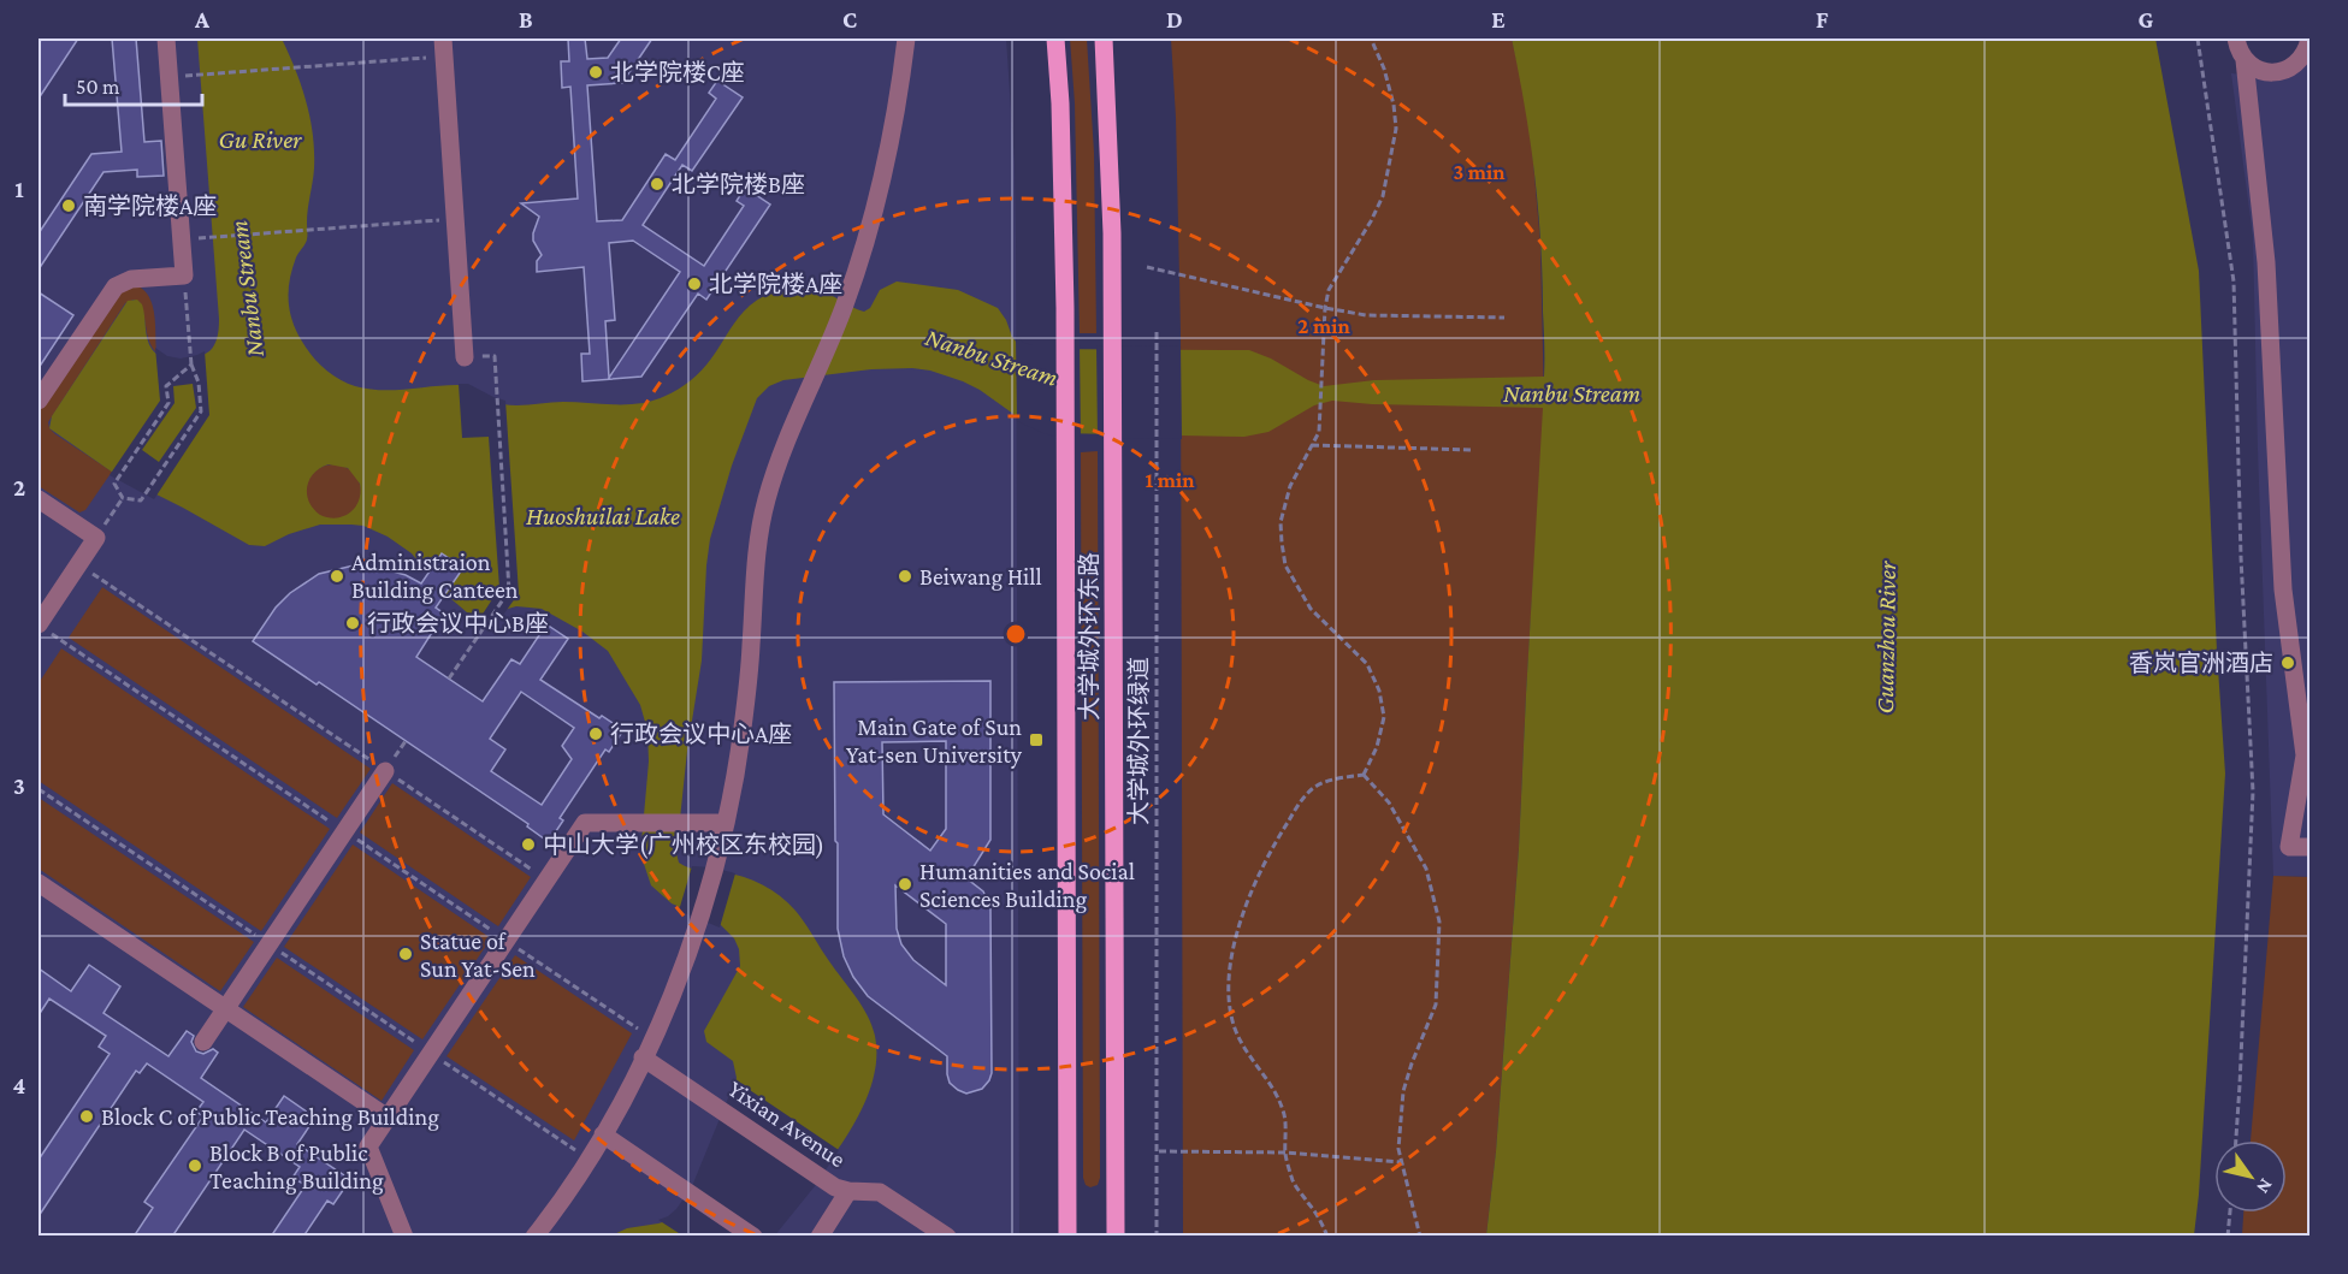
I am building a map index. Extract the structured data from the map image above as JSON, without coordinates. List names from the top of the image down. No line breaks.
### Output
{"streets":{"main road":["大学城外环东路"],"street":["Yixian Avenue"],"path":["大学城外环绿道"]},"water":["Gu River","Nanbu Stream","Huoshuilai Lake","Guanzhou River"],"places":{"other":["北学院楼C座","北学院楼B座","南学院楼A座","北学院楼A座","Administraion Building Canteen","Beiwang Hill","行政会议中心B座","香岚官洲酒店","行政会议中心A座","中山大学(广州校区东校园)","Humanities and Social Sciences Building","Statue of Sun Yat-Sen","Block C of Public Teaching Building","Block B of Public Teaching Building"],"transit":["Main Gate of Sun Yat-sen University"]},"scale_bar":"50 m","north":"bottom right","grid":{"columns":["A","B","C","D","E","F","G"],"rows":["1","2","3","4"]},"rings":["3 min","2 min","1 min"]}
